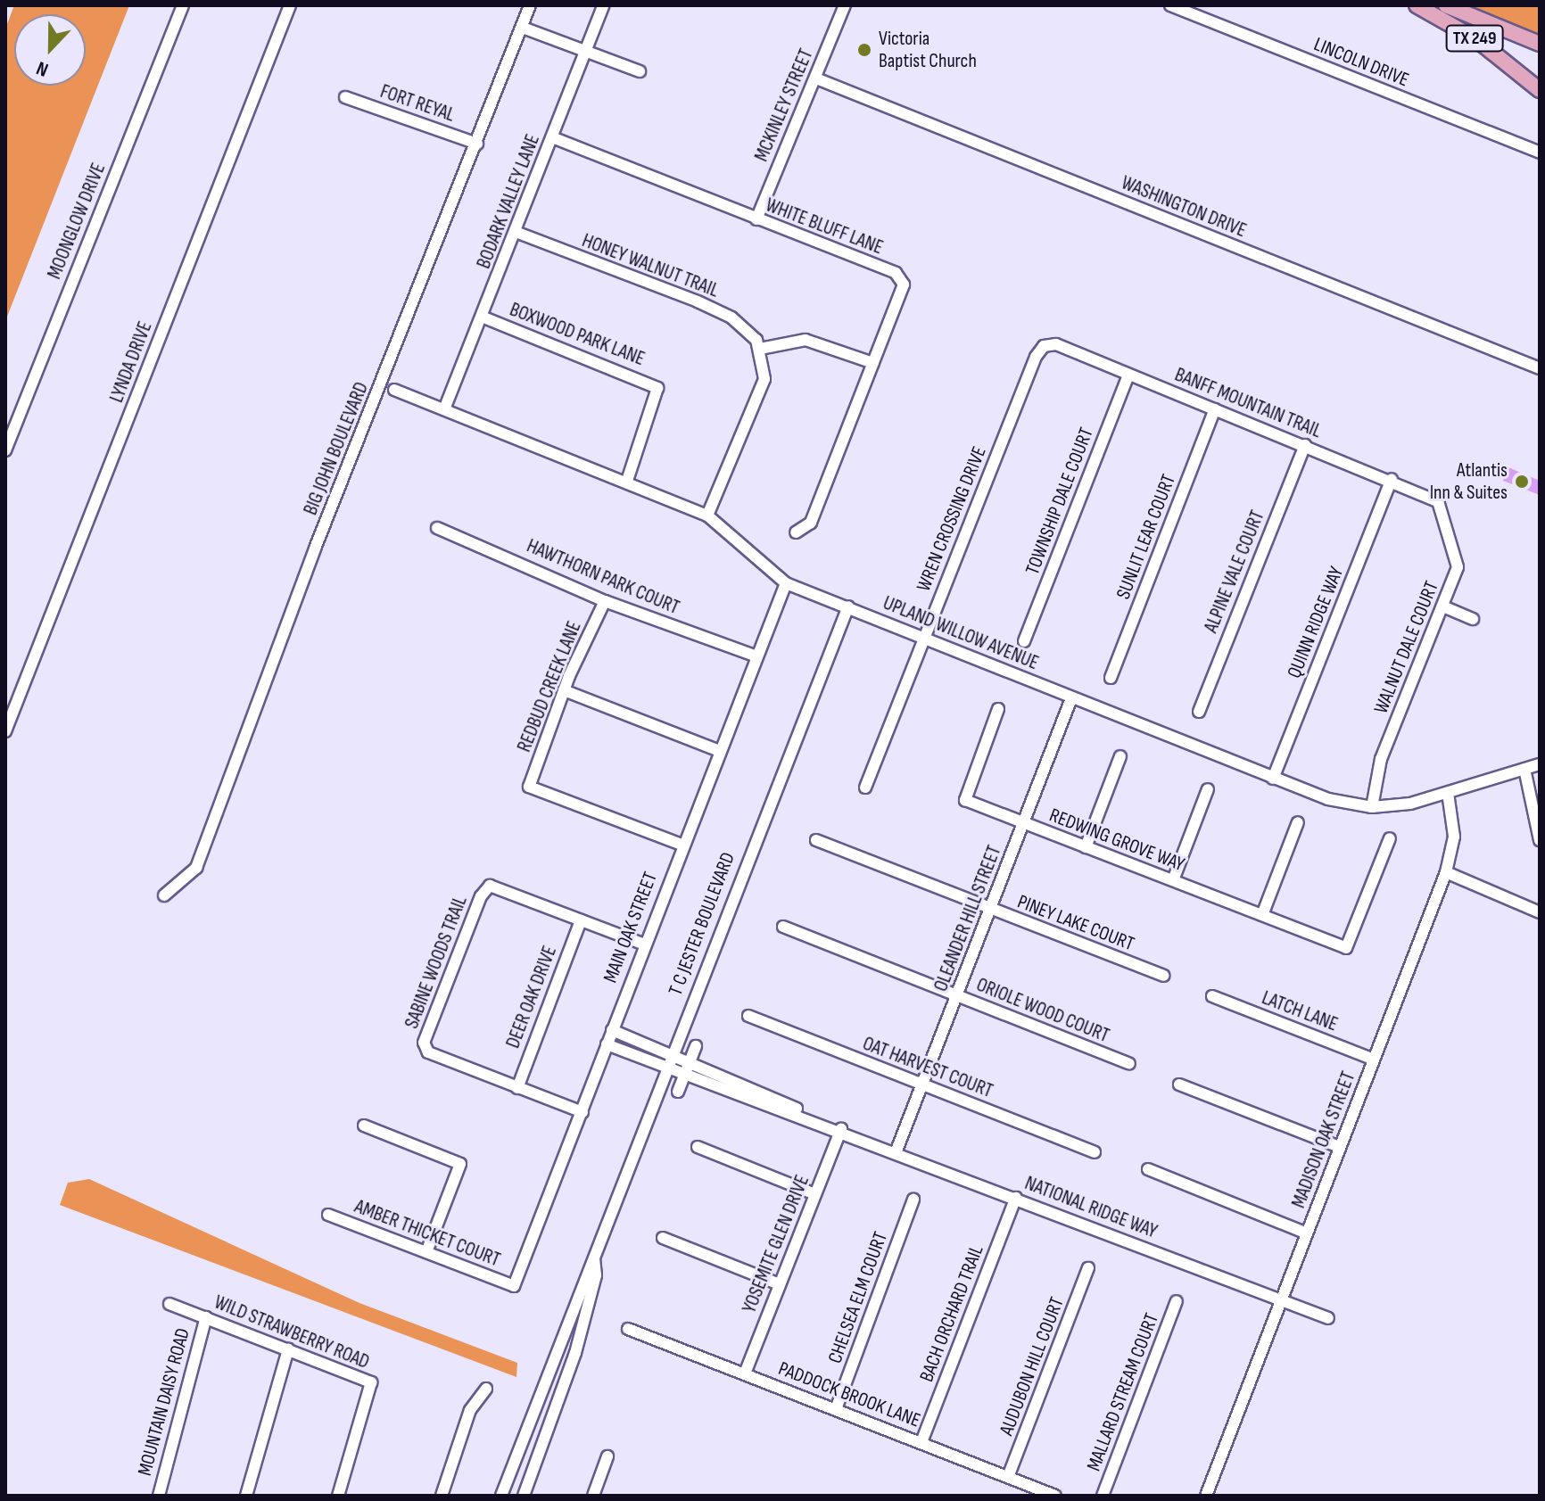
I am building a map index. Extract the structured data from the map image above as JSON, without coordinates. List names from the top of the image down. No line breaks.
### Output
{"streets":{"main road":["TX 249"],"street":["LINCOLN DRIVE","FORT REYAL","MCKINLEY STREET","BODARK VALLEY LANE","WASHINGTON DRIVE","MOONGLOW DRIVE","WHITE BLUFF LANE","HONEY WALNUT TRAIL","BOXWOOD PARK LANE","LYNDA DRIVE","BANFF MOUNTAIN TRAIL","BIG JOHN BOULEVARD","TOWNSHIP DALE COURT","WREN CROSSING DRIVE","SUNLIT LEAR COURT","ALPINE VALE COURT","HAWTHORN PARK COURT","QUINN RIDGE WAY","UPLAND WILLOW AVENUE","WALNUT DALE COURT","REDBUD CREEK LANE","REDWING GROVE WAY","OLEANDER HILL STREET","PINEY LAKE COURT","T C JESTER BOULEVARD","MAIN OAK STREET","SABINE WOODS TRAIL","DEER OAK DRIVE","ORIOLE WOOD COURT","LATCH LANE","OAT HARVEST COURT","MADISON OAK STREET","NATIONAL RIDGE WAY","AMBER THICKET COURT","YOSEMITE GLEN DRIVE","CHELSEA ELM COURT","BACH ORCHARD TRAIL","WILD STRAWBERRY ROAD","AUDUBON HILL COURT","MALLARD STREAM COURT","PADDOCK BROOK LANE","MOUNTAIN DAISY ROAD"]},"crossings":[["FORT REYAL","BIG JOHN BOULEVARD"],["MCKINLEY STREET","WASHINGTON DRIVE"],["MCKINLEY STREET","WHITE BLUFF LANE"],["BODARK VALLEY LANE","WHITE BLUFF LANE"],["BODARK VALLEY LANE","HONEY WALNUT TRAIL"],["BODARK VALLEY LANE","BOXWOOD PARK LANE"],["BODARK VALLEY LANE","UPLAND WILLOW AVENUE"],["BOXWOOD PARK LANE","UPLAND WILLOW AVENUE"],["BANFF MOUNTAIN TRAIL","TOWNSHIP DALE COURT"],["BANFF MOUNTAIN TRAIL","WREN CROSSING DRIVE"],["BANFF MOUNTAIN TRAIL","SUNLIT LEAR COURT"],["BANFF MOUNTAIN TRAIL","ALPINE VALE COURT"],["BANFF MOUNTAIN TRAIL","QUINN RIDGE WAY"],["BANFF MOUNTAIN TRAIL","WALNUT DALE COURT"],["WREN CROSSING DRIVE","UPLAND WILLOW AVENUE"],["HAWTHORN PARK COURT","REDBUD CREEK LANE"],["HAWTHORN PARK COURT","MAIN OAK STREET"],["QUINN RIDGE WAY","UPLAND WILLOW AVENUE"],["UPLAND WILLOW AVENUE","WALNUT DALE COURT"],["UPLAND WILLOW AVENUE","OLEANDER HILL STREET"],["UPLAND WILLOW AVENUE","T C JESTER BOULEVARD"],["UPLAND WILLOW AVENUE","MAIN OAK STREET"],["UPLAND WILLOW AVENUE","MADISON OAK STREET"],["REDBUD CREEK LANE","MAIN OAK STREET"],["REDWING GROVE WAY","OLEANDER HILL STREET"],["OLEANDER HILL STREET","PINEY LAKE COURT"],["OLEANDER HILL STREET","ORIOLE WOOD COURT"],["OLEANDER HILL STREET","OAT HARVEST COURT"],["OLEANDER HILL STREET","NATIONAL RIDGE WAY"],["T C JESTER BOULEVARD","NATIONAL RIDGE WAY"],["MAIN OAK STREET","SABINE WOODS TRAIL"],["MAIN OAK STREET","NATIONAL RIDGE WAY"],["MAIN OAK STREET","AMBER THICKET COURT"],["SABINE WOODS TRAIL","DEER OAK DRIVE"],["LATCH LANE","MADISON OAK STREET"],["MADISON OAK STREET","NATIONAL RIDGE WAY"],["NATIONAL RIDGE WAY","YOSEMITE GLEN DRIVE"],["NATIONAL RIDGE WAY","BACH ORCHARD TRAIL"],["YOSEMITE GLEN DRIVE","PADDOCK BROOK LANE"],["CHELSEA ELM COURT","PADDOCK BROOK LANE"],["BACH ORCHARD TRAIL","PADDOCK BROOK LANE"],["WILD STRAWBERRY ROAD","MOUNTAIN DAISY ROAD"],["AUDUBON HILL COURT","PADDOCK BROOK LANE"]],"places":["Victoria Baptist Church","Atlantis Inn & Suites"],"north":"bottom"}
